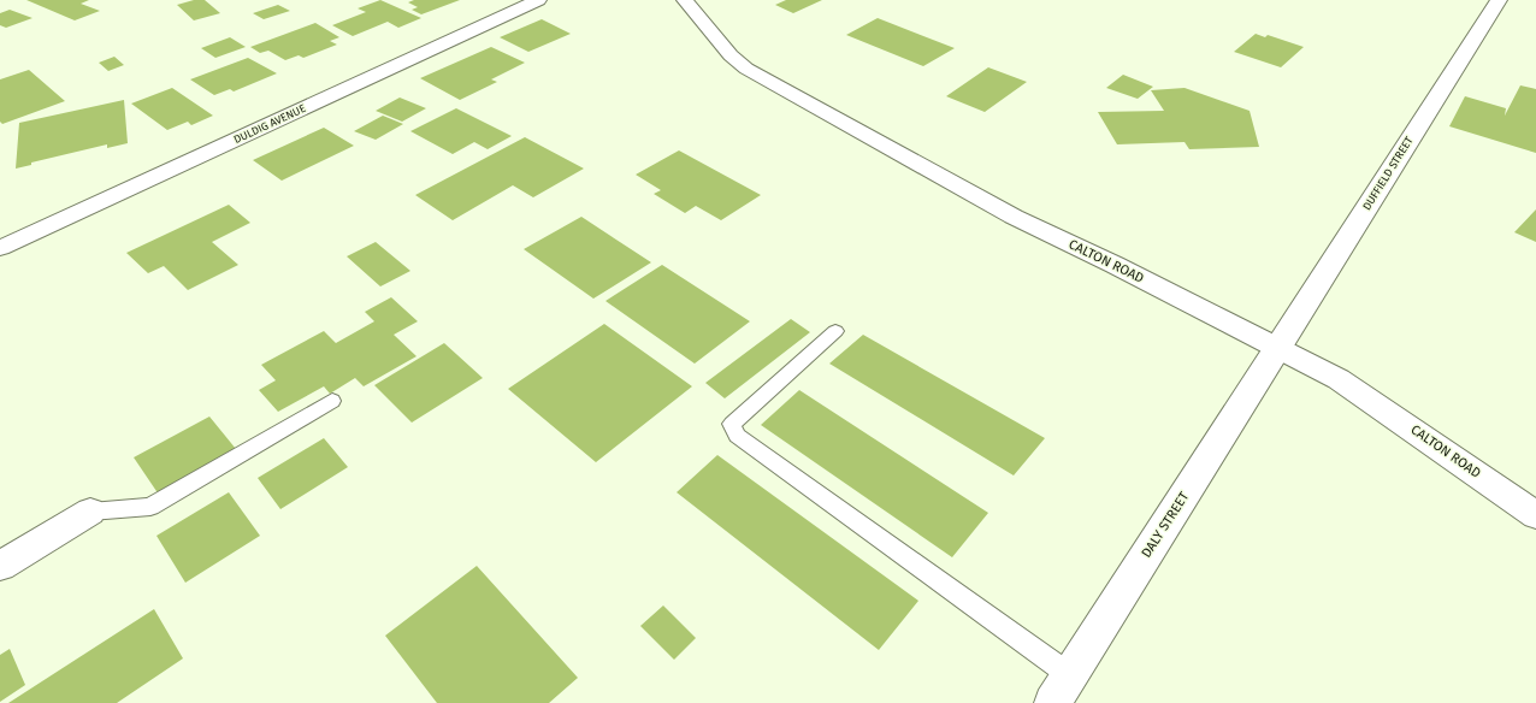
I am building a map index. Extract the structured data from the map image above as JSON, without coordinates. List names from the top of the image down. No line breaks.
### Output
{"streets":{"street":["DULDIG AVENUE","DUFFIELD STREET","CALTON ROAD","DALY STREET"]},"crossings":[["DUFFIELD STREET","CALTON ROAD"],["DUFFIELD STREET","DALY STREET"],["CALTON ROAD","DALY STREET"]]}
